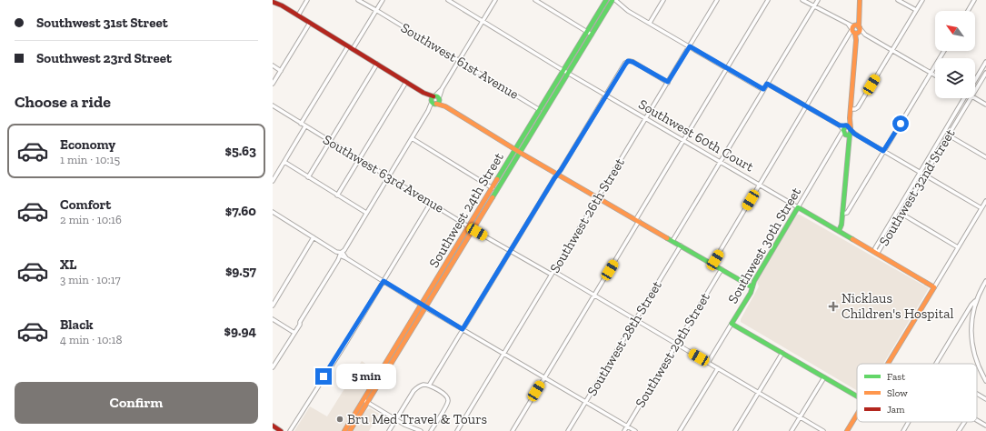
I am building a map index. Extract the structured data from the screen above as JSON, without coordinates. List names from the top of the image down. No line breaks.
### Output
{"streets":{"street":["Southwest 61st Avenue","Southwest 60th Court","Southwest 63rd Avenue","Southwest 32nd Street","Southwest 24th Street","Southwest 26th Street","Southwest 30th Street","Southwest 28th Street","Southwest 29th Street"]},"crossings":[["Southwest 61st Avenue","Southwest 24th Street"],["Southwest 60th Court","Southwest 32nd Street"],["Southwest 60th Court","Southwest 24th Street"],["Southwest 60th Court","Southwest 26th Street"],["Southwest 60th Court","Southwest 30th Street"],["Southwest 63rd Avenue","Southwest 24th Street"],["Southwest 63rd Avenue","Southwest 26th Street"]],"places":{"health":["Nicklaus Children's Hospital"],"other":["Bru Med Travel & Tours"]},"legend":["Fast","Slow","Jam"],"north":"top left","page":{"banner":["Southwest 31st Street","Southwest 23rd Street"],"heading":"Choose a ride","list":[{"name":"Economy","note":"1 min · 10:15","value":"$5.63"},{"name":"Comfort","note":"2 min · 10:16","value":"$7.60"},{"name":"XL","note":"3 min · 10:17","value":"$9.57"},{"name":"Black","note":"4 min · 10:18","value":"$9.94"}],"bubble":"5 min","buttons":"Confirm"}}
